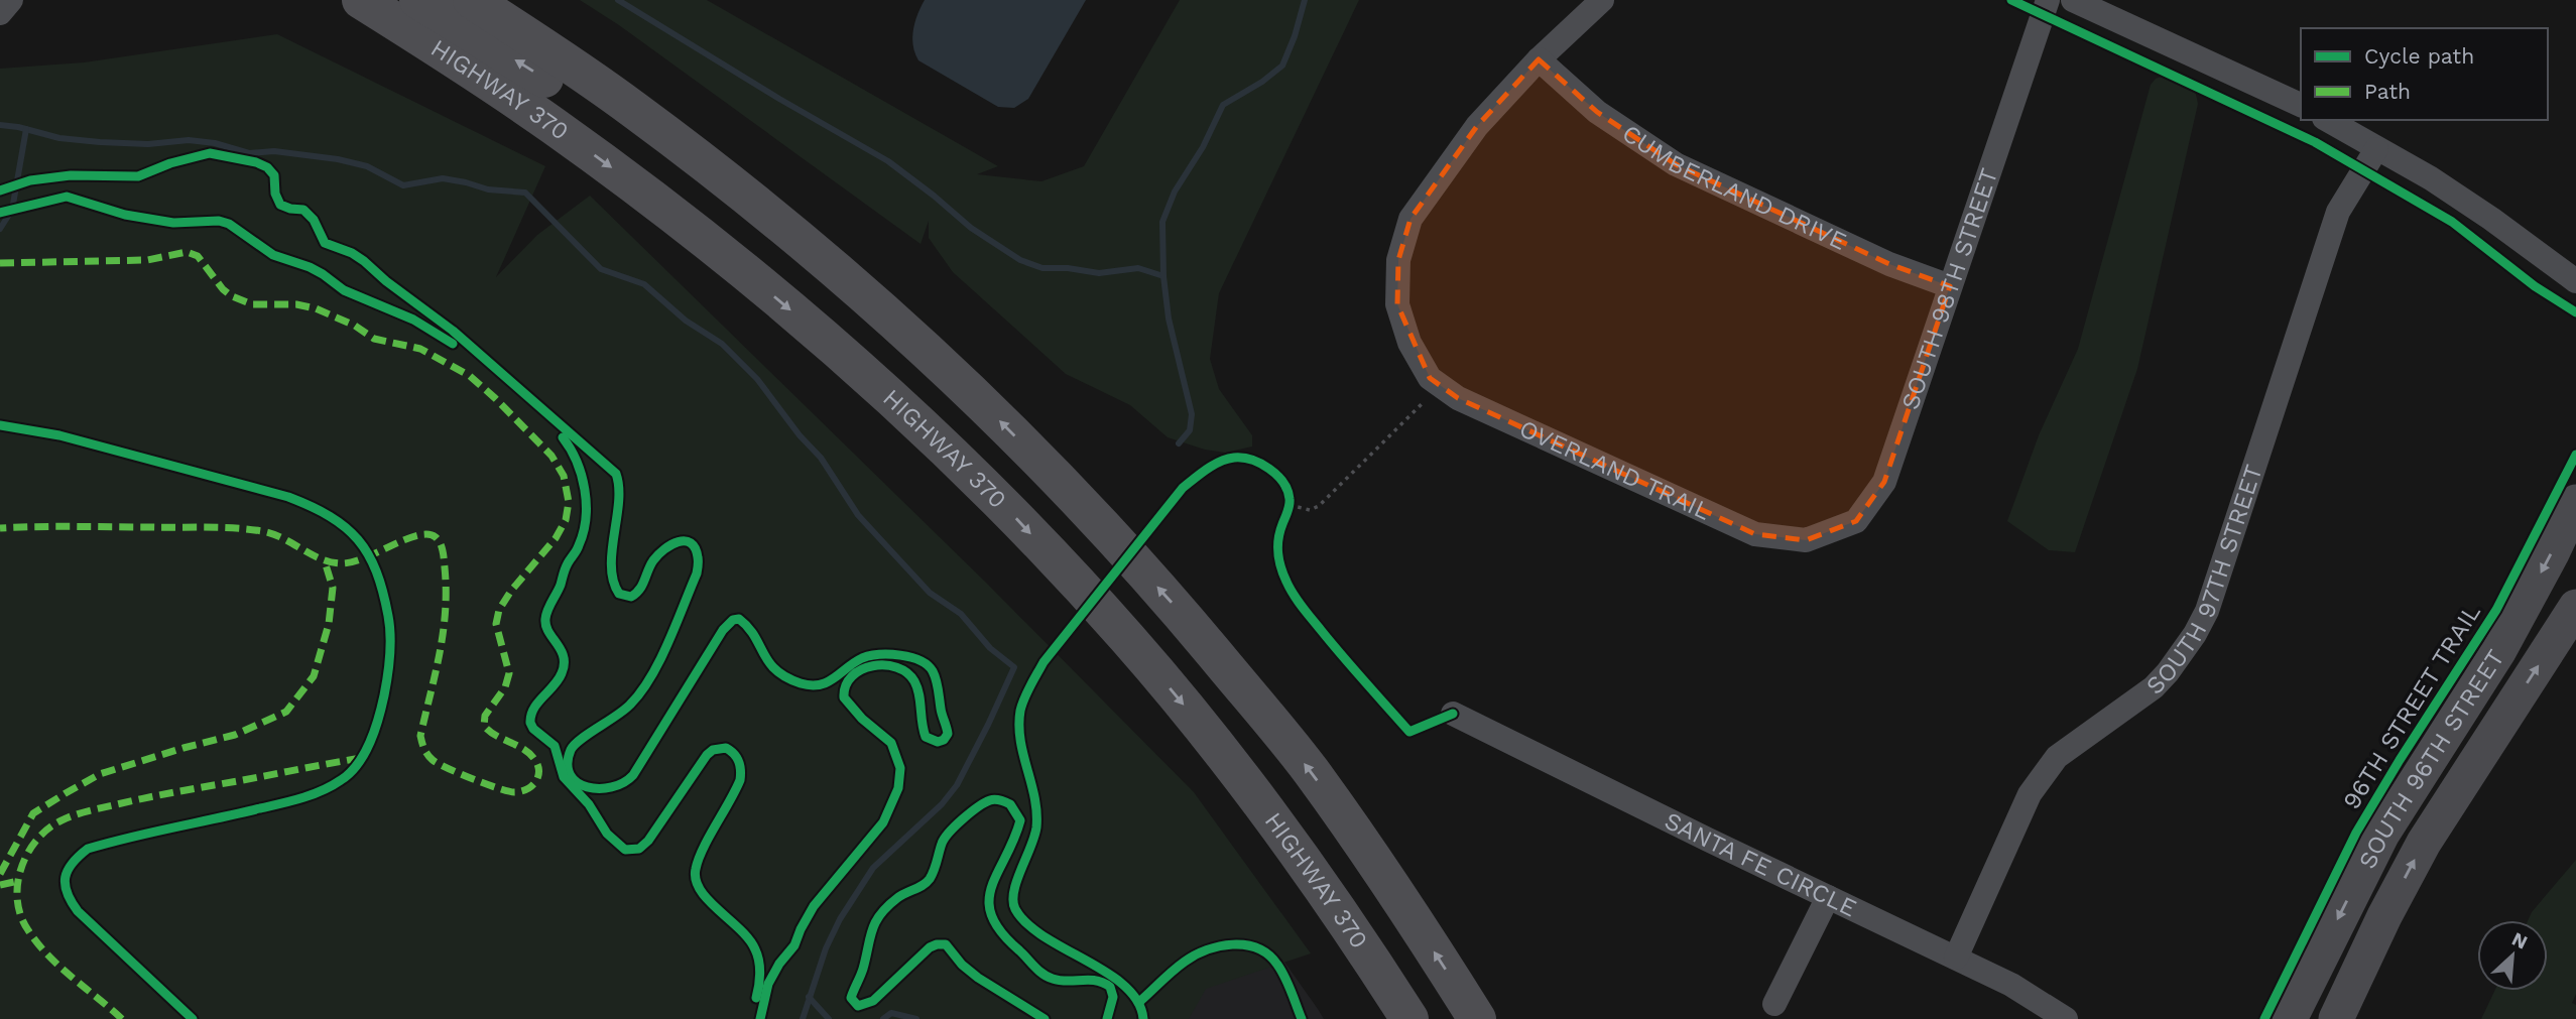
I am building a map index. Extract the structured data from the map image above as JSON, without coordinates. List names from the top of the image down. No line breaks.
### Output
{"streets":{"highway":["HIGHWAY 370"],"main road":["SOUTH 96TH STREET"],"street":["CUMBERLAND DRIVE","SOUTH 98TH STREET","OVERLAND TRAIL","SOUTH 97TH STREET","SANTA FE CIRCLE"],"cycle path":["96TH STREET TRAIL"]},"crossings":[["CUMBERLAND DRIVE","SOUTH 98TH STREET"],["SOUTH 98TH STREET","OVERLAND TRAIL"],["SOUTH 97TH STREET","SANTA FE CIRCLE"]],"legend":["Cycle path","Path"],"north":"top right"}
